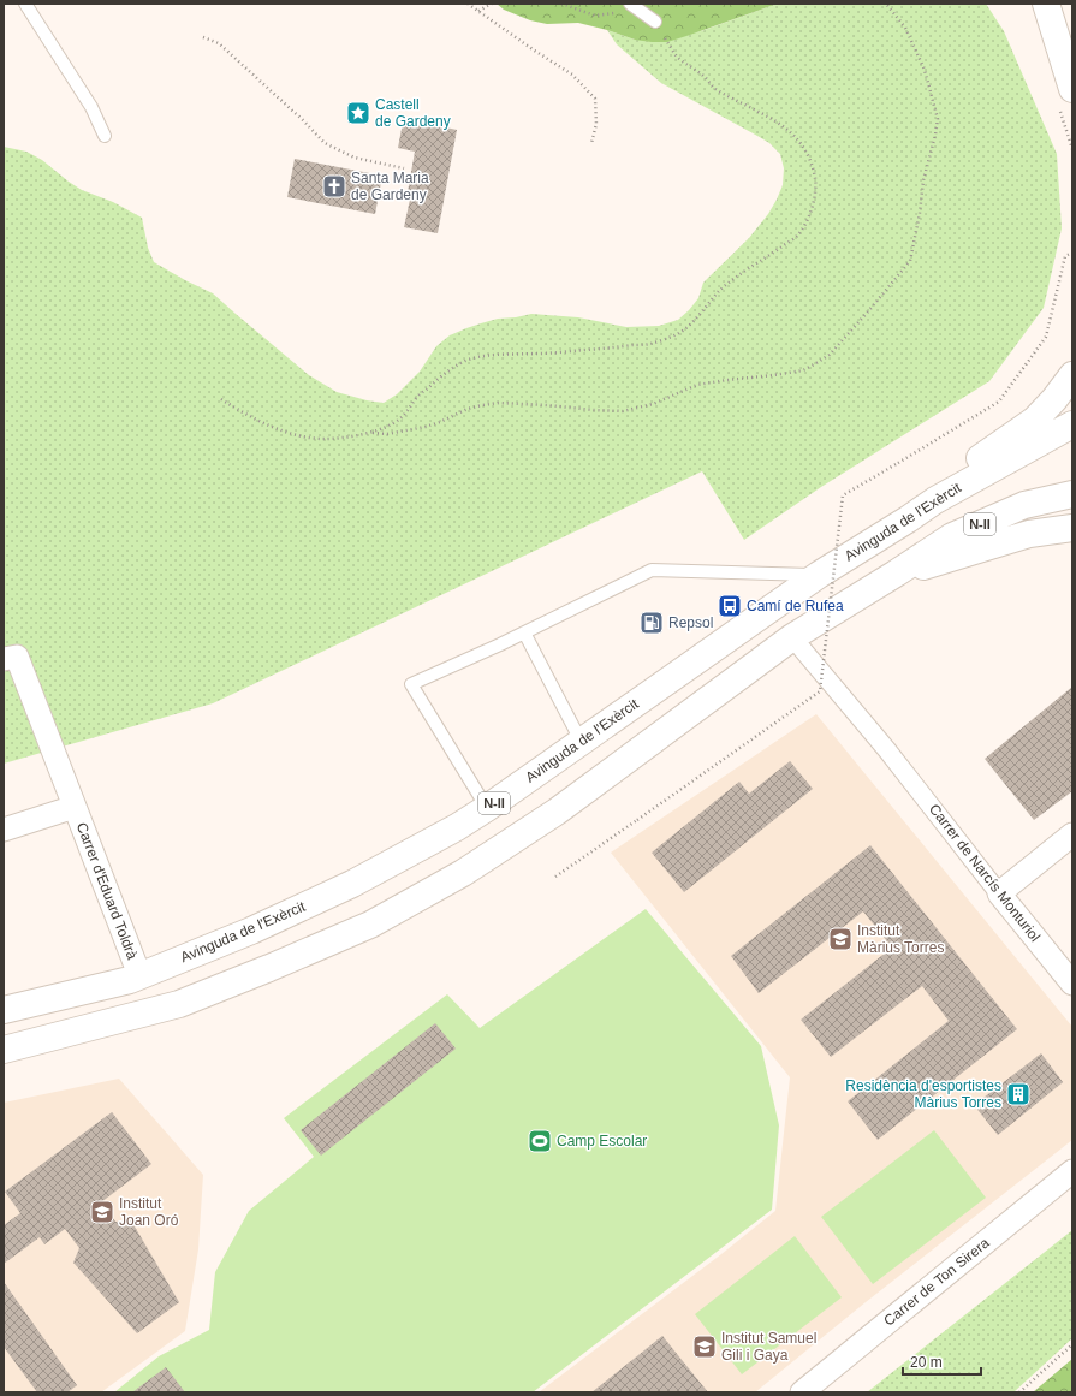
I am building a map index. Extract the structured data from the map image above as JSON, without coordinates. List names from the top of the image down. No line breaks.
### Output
{"streets":{"main road":["Avinguda de l'Exèrcit","N-II"],"street":["Carrer de Narcís Monturiol","Carrer d'Eduard Toldrà","Carrer de Ton Sirera"]},"crossings":[["Avinguda de l'Exèrcit","N-II"],["Avinguda de l'Exèrcit","Carrer d'Eduard Toldrà"],["N-II","Carrer de Narcís Monturiol"]],"places":{"place":["Castell de Gardeny"],"church":["Santa Maria de Gardeny"],"bus stop":["Camí de Rufea"],"fuel station":["Repsol"],"school or university":["Institut Màrius Torres","Institut Joan Oró","Institut Samuel Gili i Gaya"],"building":["Residència d'esportistes Màrius Torres"],"sports":["Camp Escolar"]},"scale_bar":"20 m"}
